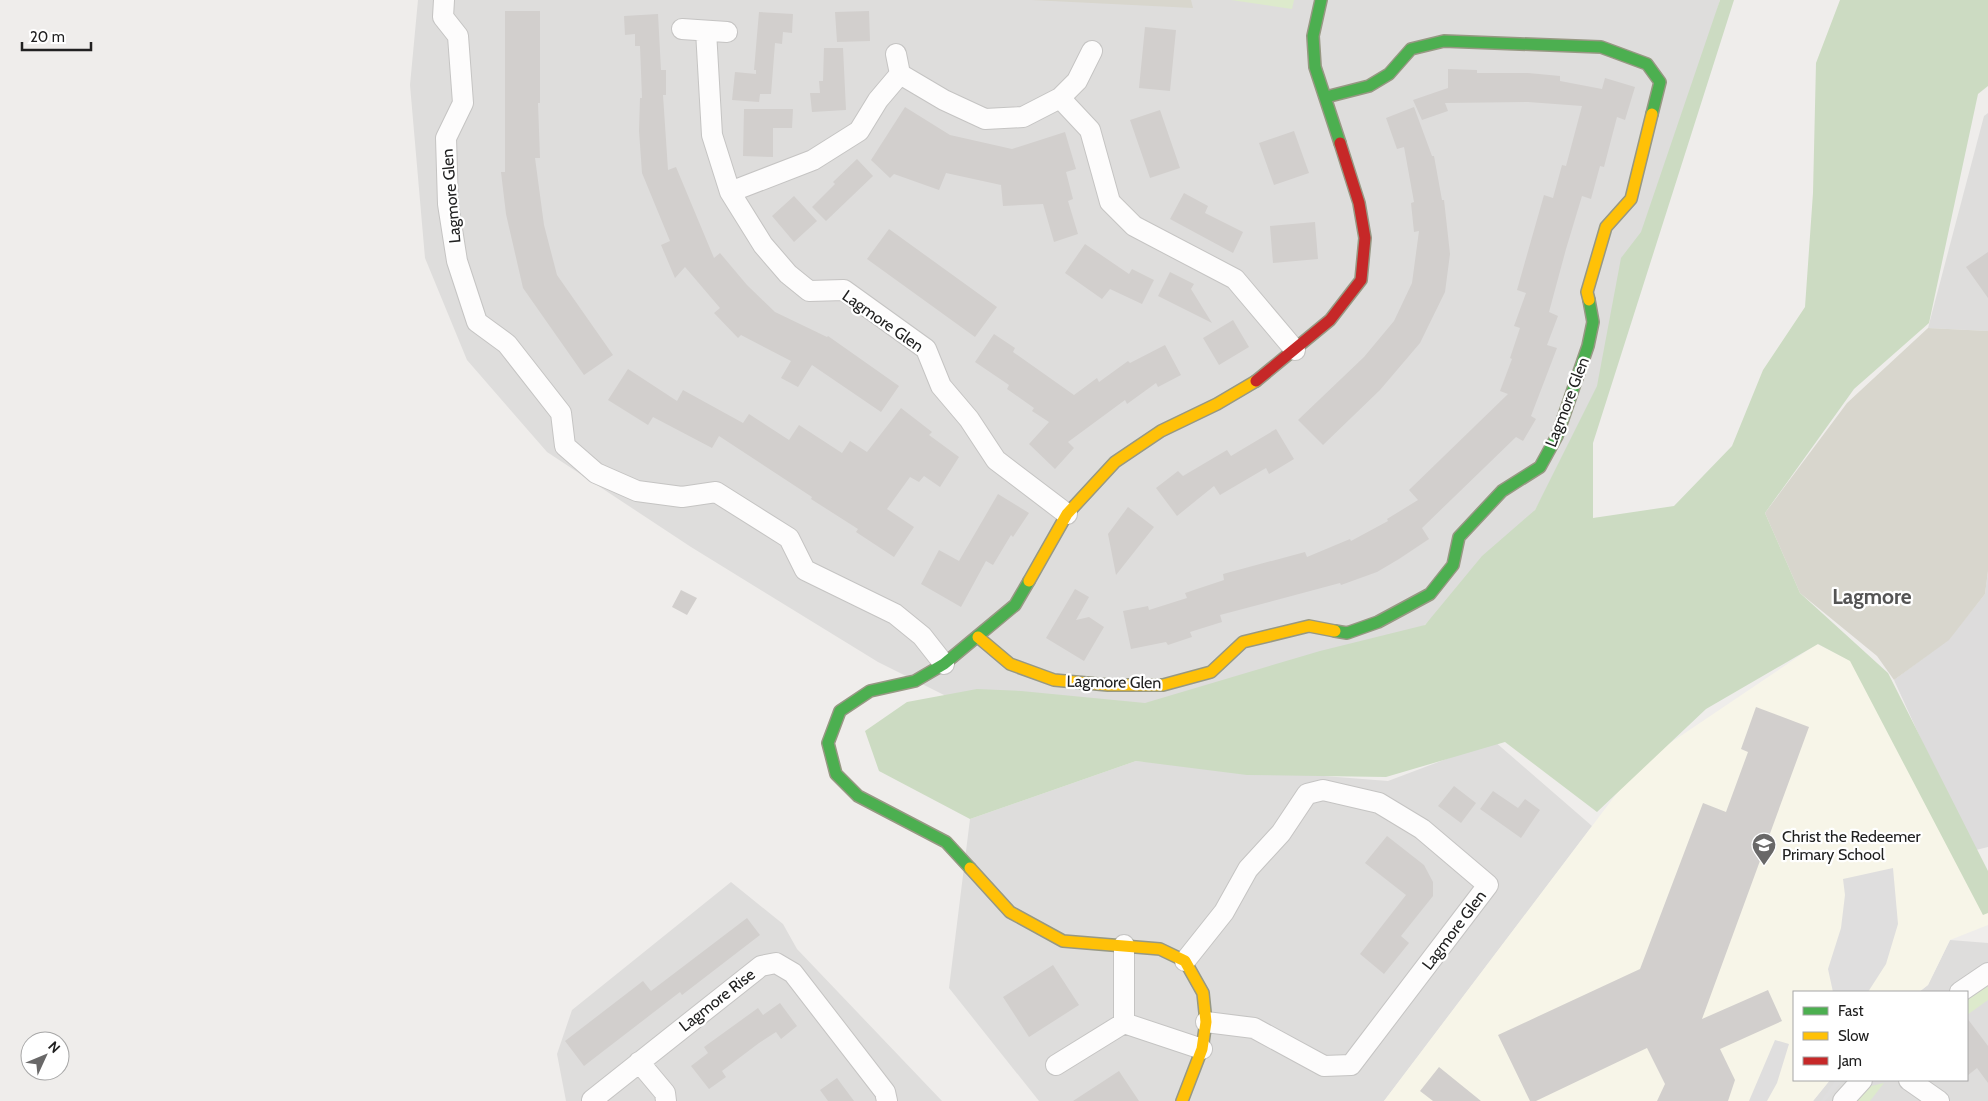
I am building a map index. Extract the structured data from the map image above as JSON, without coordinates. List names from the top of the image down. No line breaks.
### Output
{"streets":{"street":["Lagmore Glen","Lagmore Rise"]},"districts":["Lagmore"],"places":{"school or university":["Christ the Redeemer Primary School"]},"legend":["Fast","Slow","Jam"],"scale_bar":"20 m","north":"top right"}
